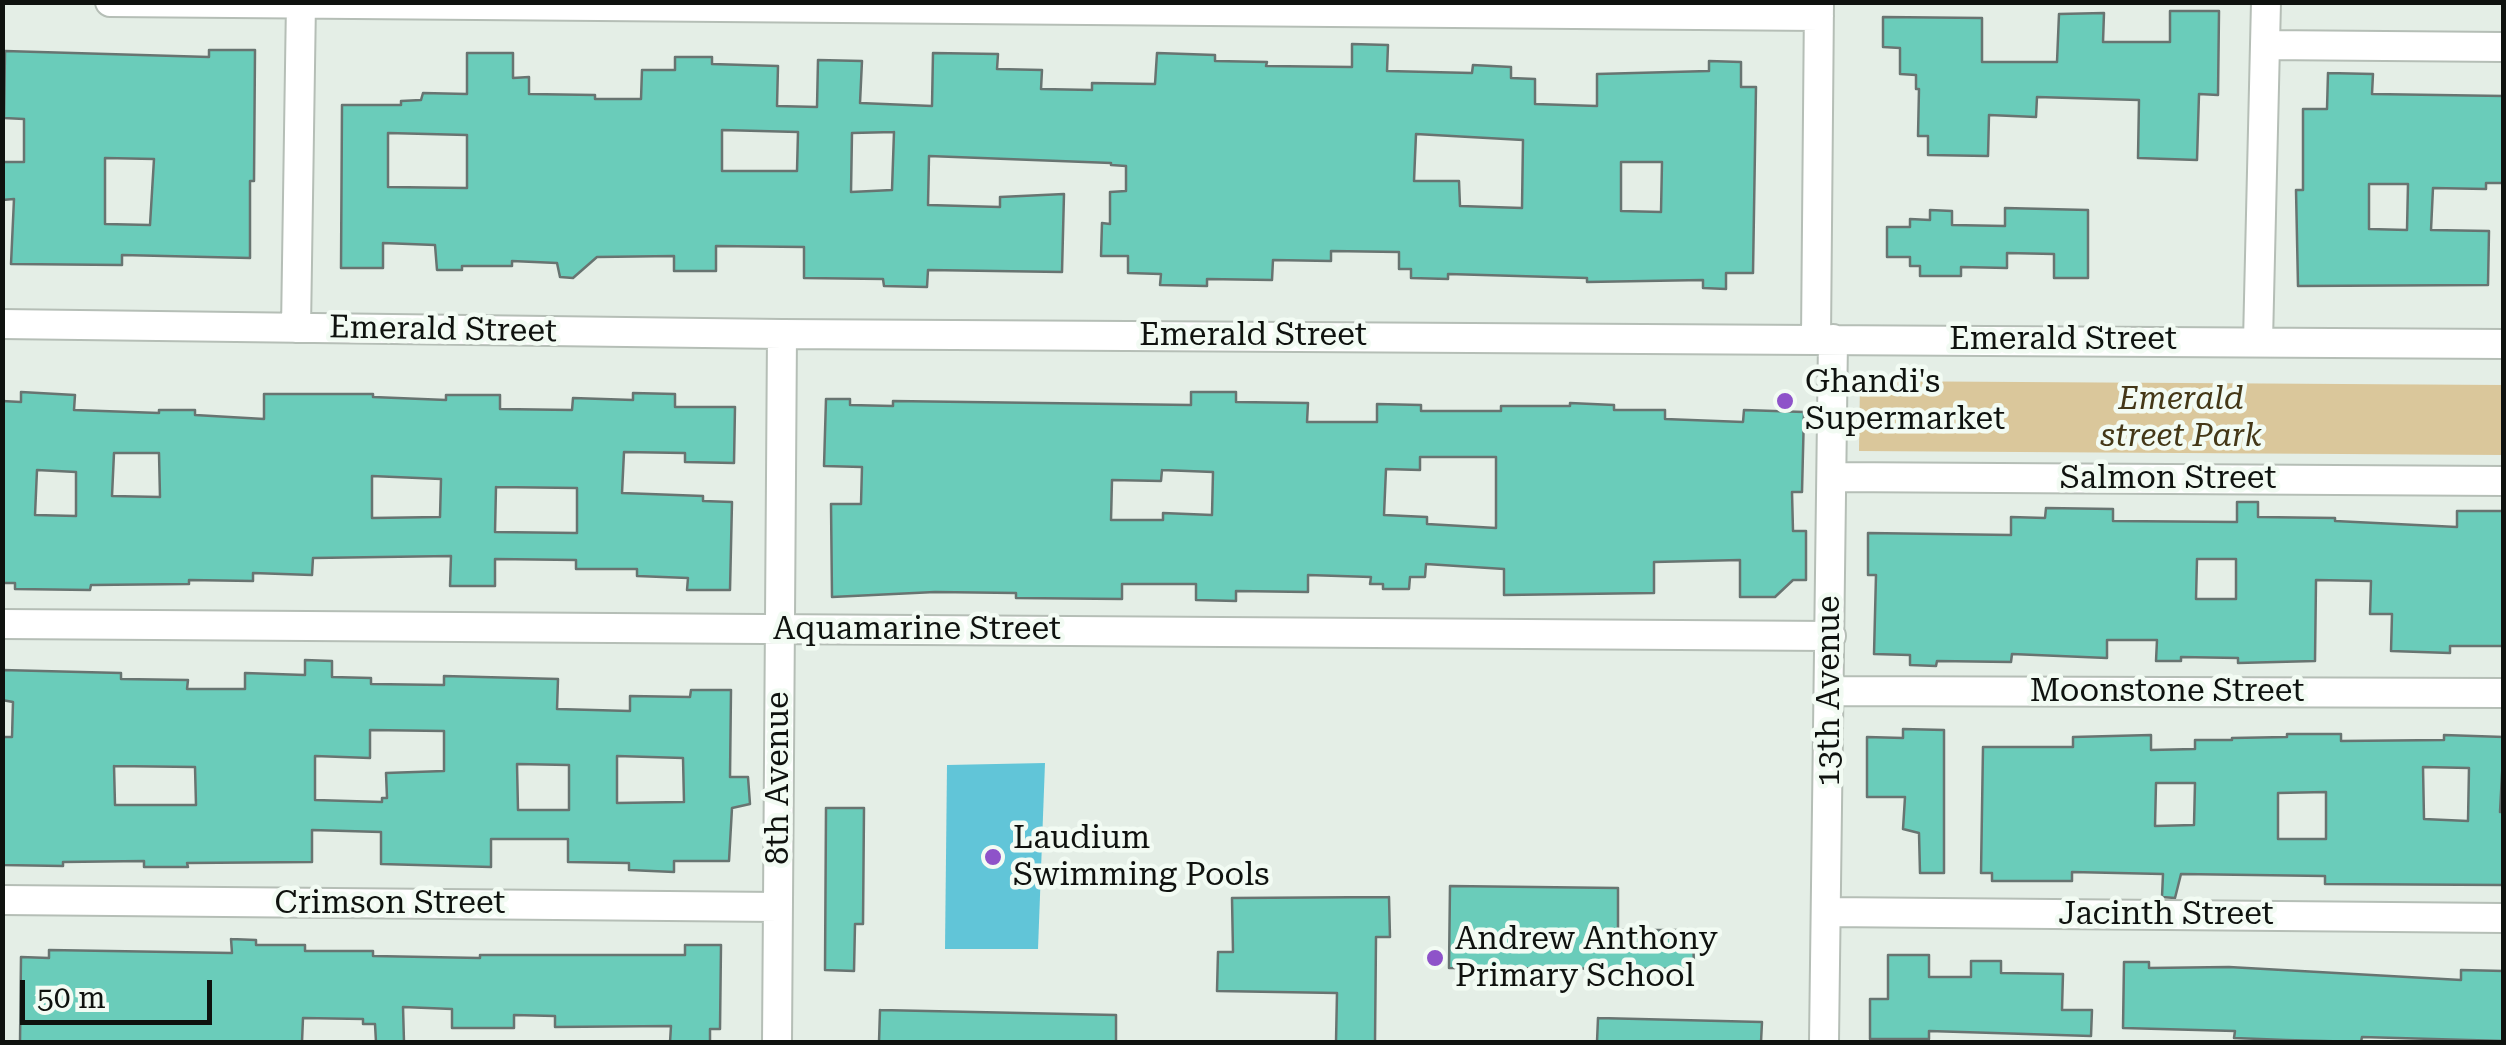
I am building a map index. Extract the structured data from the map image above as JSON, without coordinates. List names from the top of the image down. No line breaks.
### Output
{"streets":{"street":["Emerald Street","Salmon Street","Aquamarine Street","13th Avenue","Moonstone Street","8th Avenue","Crimson Street","Jacinth Street"]},"crossings":[["Emerald Street","13th Avenue"],["Emerald Street","8th Avenue"],["Salmon Street","13th Avenue"],["Aquamarine Street","13th Avenue"],["Aquamarine Street","8th Avenue"],["13th Avenue","Moonstone Street"],["13th Avenue","Jacinth Street"],["8th Avenue","Crimson Street"]],"parks":["Emerald street Park"],"places":["Ghandi's Supermarket","Laudium Swimming Pools","Andrew Anthony Primary School"],"scale_bar":"50 m"}
